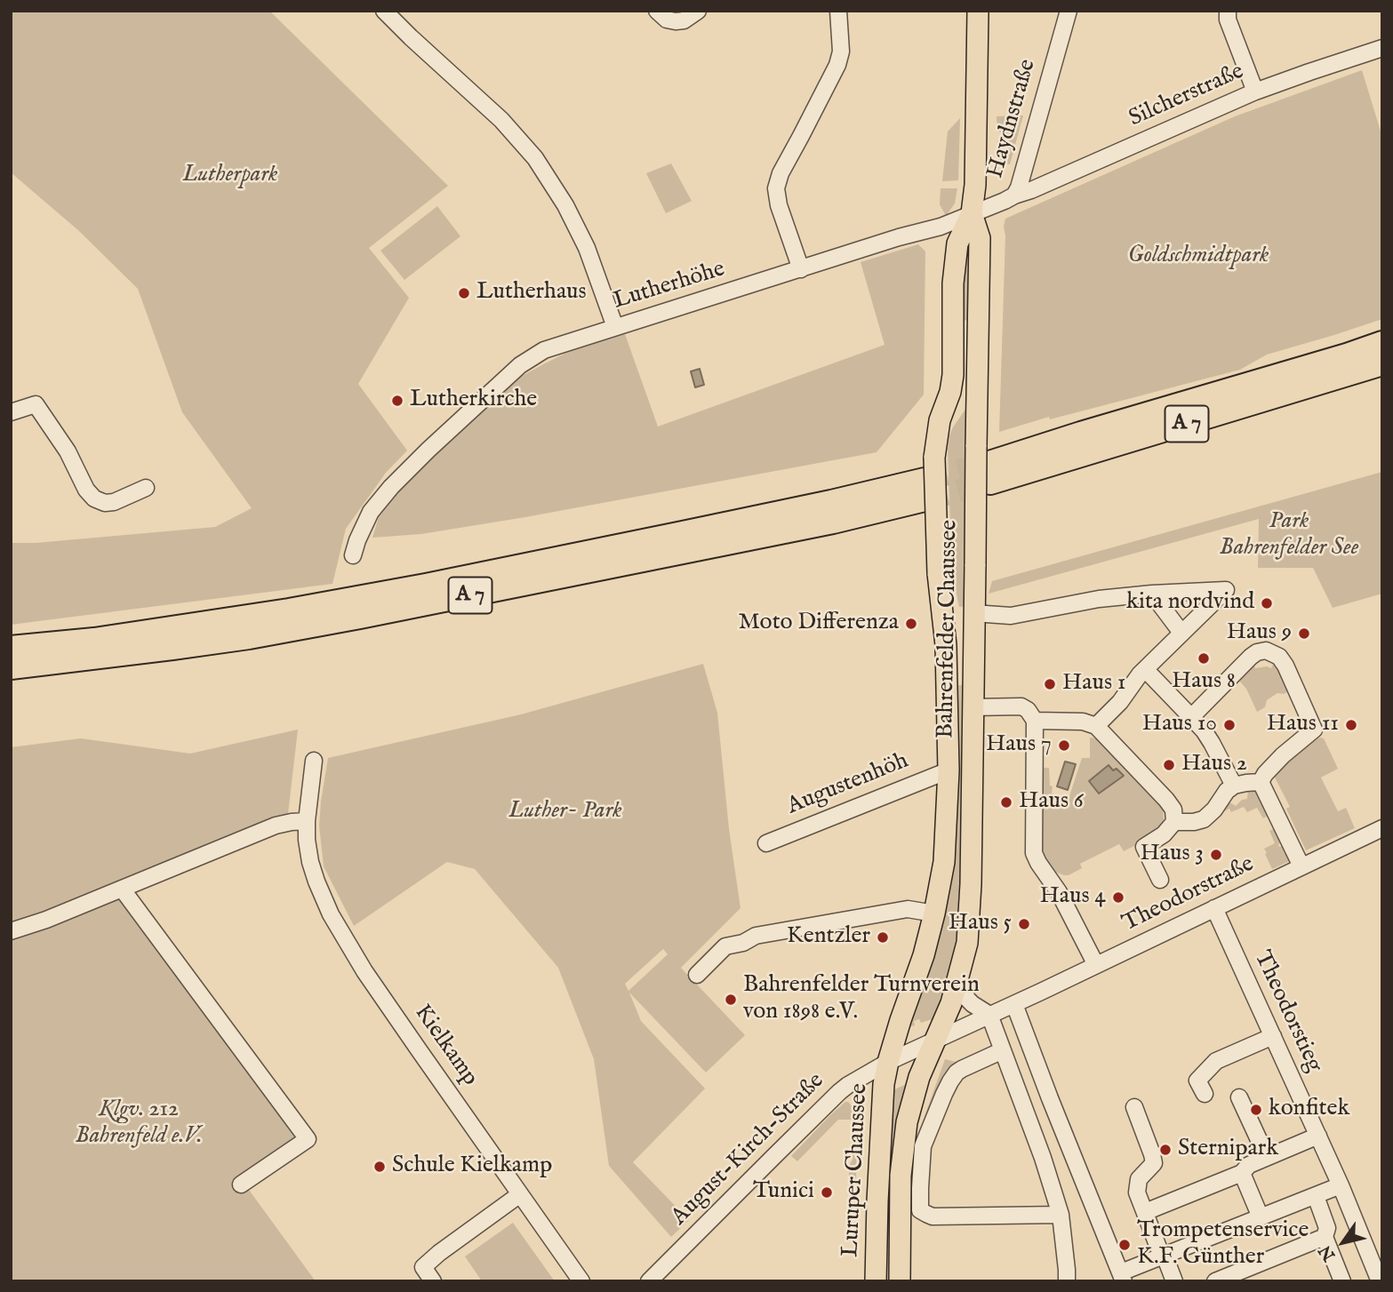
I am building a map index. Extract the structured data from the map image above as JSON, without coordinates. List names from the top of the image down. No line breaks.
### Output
{"streets":{"highway":["A 7"],"main road":["Bahrenfelder Chaussee","Luruper Chaussee"],"street":["Silcherstraße","Haydnstraße","Lutherhöhe","Augustenhöh","Theodorstraße","Theodorstieg","Kielkamp","August-Kirch-Straße"]},"crossings":[["Silcherstraße","Haydnstraße"],["Haydnstraße","Lutherhöhe"],["Haydnstraße","Bahrenfelder Chaussee"],["Lutherhöhe","Bahrenfelder Chaussee"],["A 7","Bahrenfelder Chaussee"],["Bahrenfelder Chaussee","Augustenhöh"],["Bahrenfelder Chaussee","Theodorstraße"],["Bahrenfelder Chaussee","August-Kirch-Straße"],["Bahrenfelder Chaussee","Luruper Chaussee"],["Theodorstraße","Theodorstieg"],["Theodorstraße","August-Kirch-Straße"],["Theodorstraße","Luruper Chaussee"],["August-Kirch-Straße","Luruper Chaussee"]],"parks":["Lutherpark","Goldschmidtpark","Park Bahrenfelder See","Luther- Park","Klgv. 212 Bahrenfeld e.V."],"places":["Lutherhaus","Lutherkirche","kita nordvind","Moto Differenza","Haus 9","Haus 8","Haus 1","Haus 10","Haus 11","Haus 7","Haus 2","Haus 6","Haus 3","Haus 4","Haus 5","Kentzler","Bahrenfelder Turnverein von 1898 e.V.","konfitek","Sternipark","Schule Kielkamp","Tunici","Trompetenservice K.F. Günther"],"north":"bottom left"}
